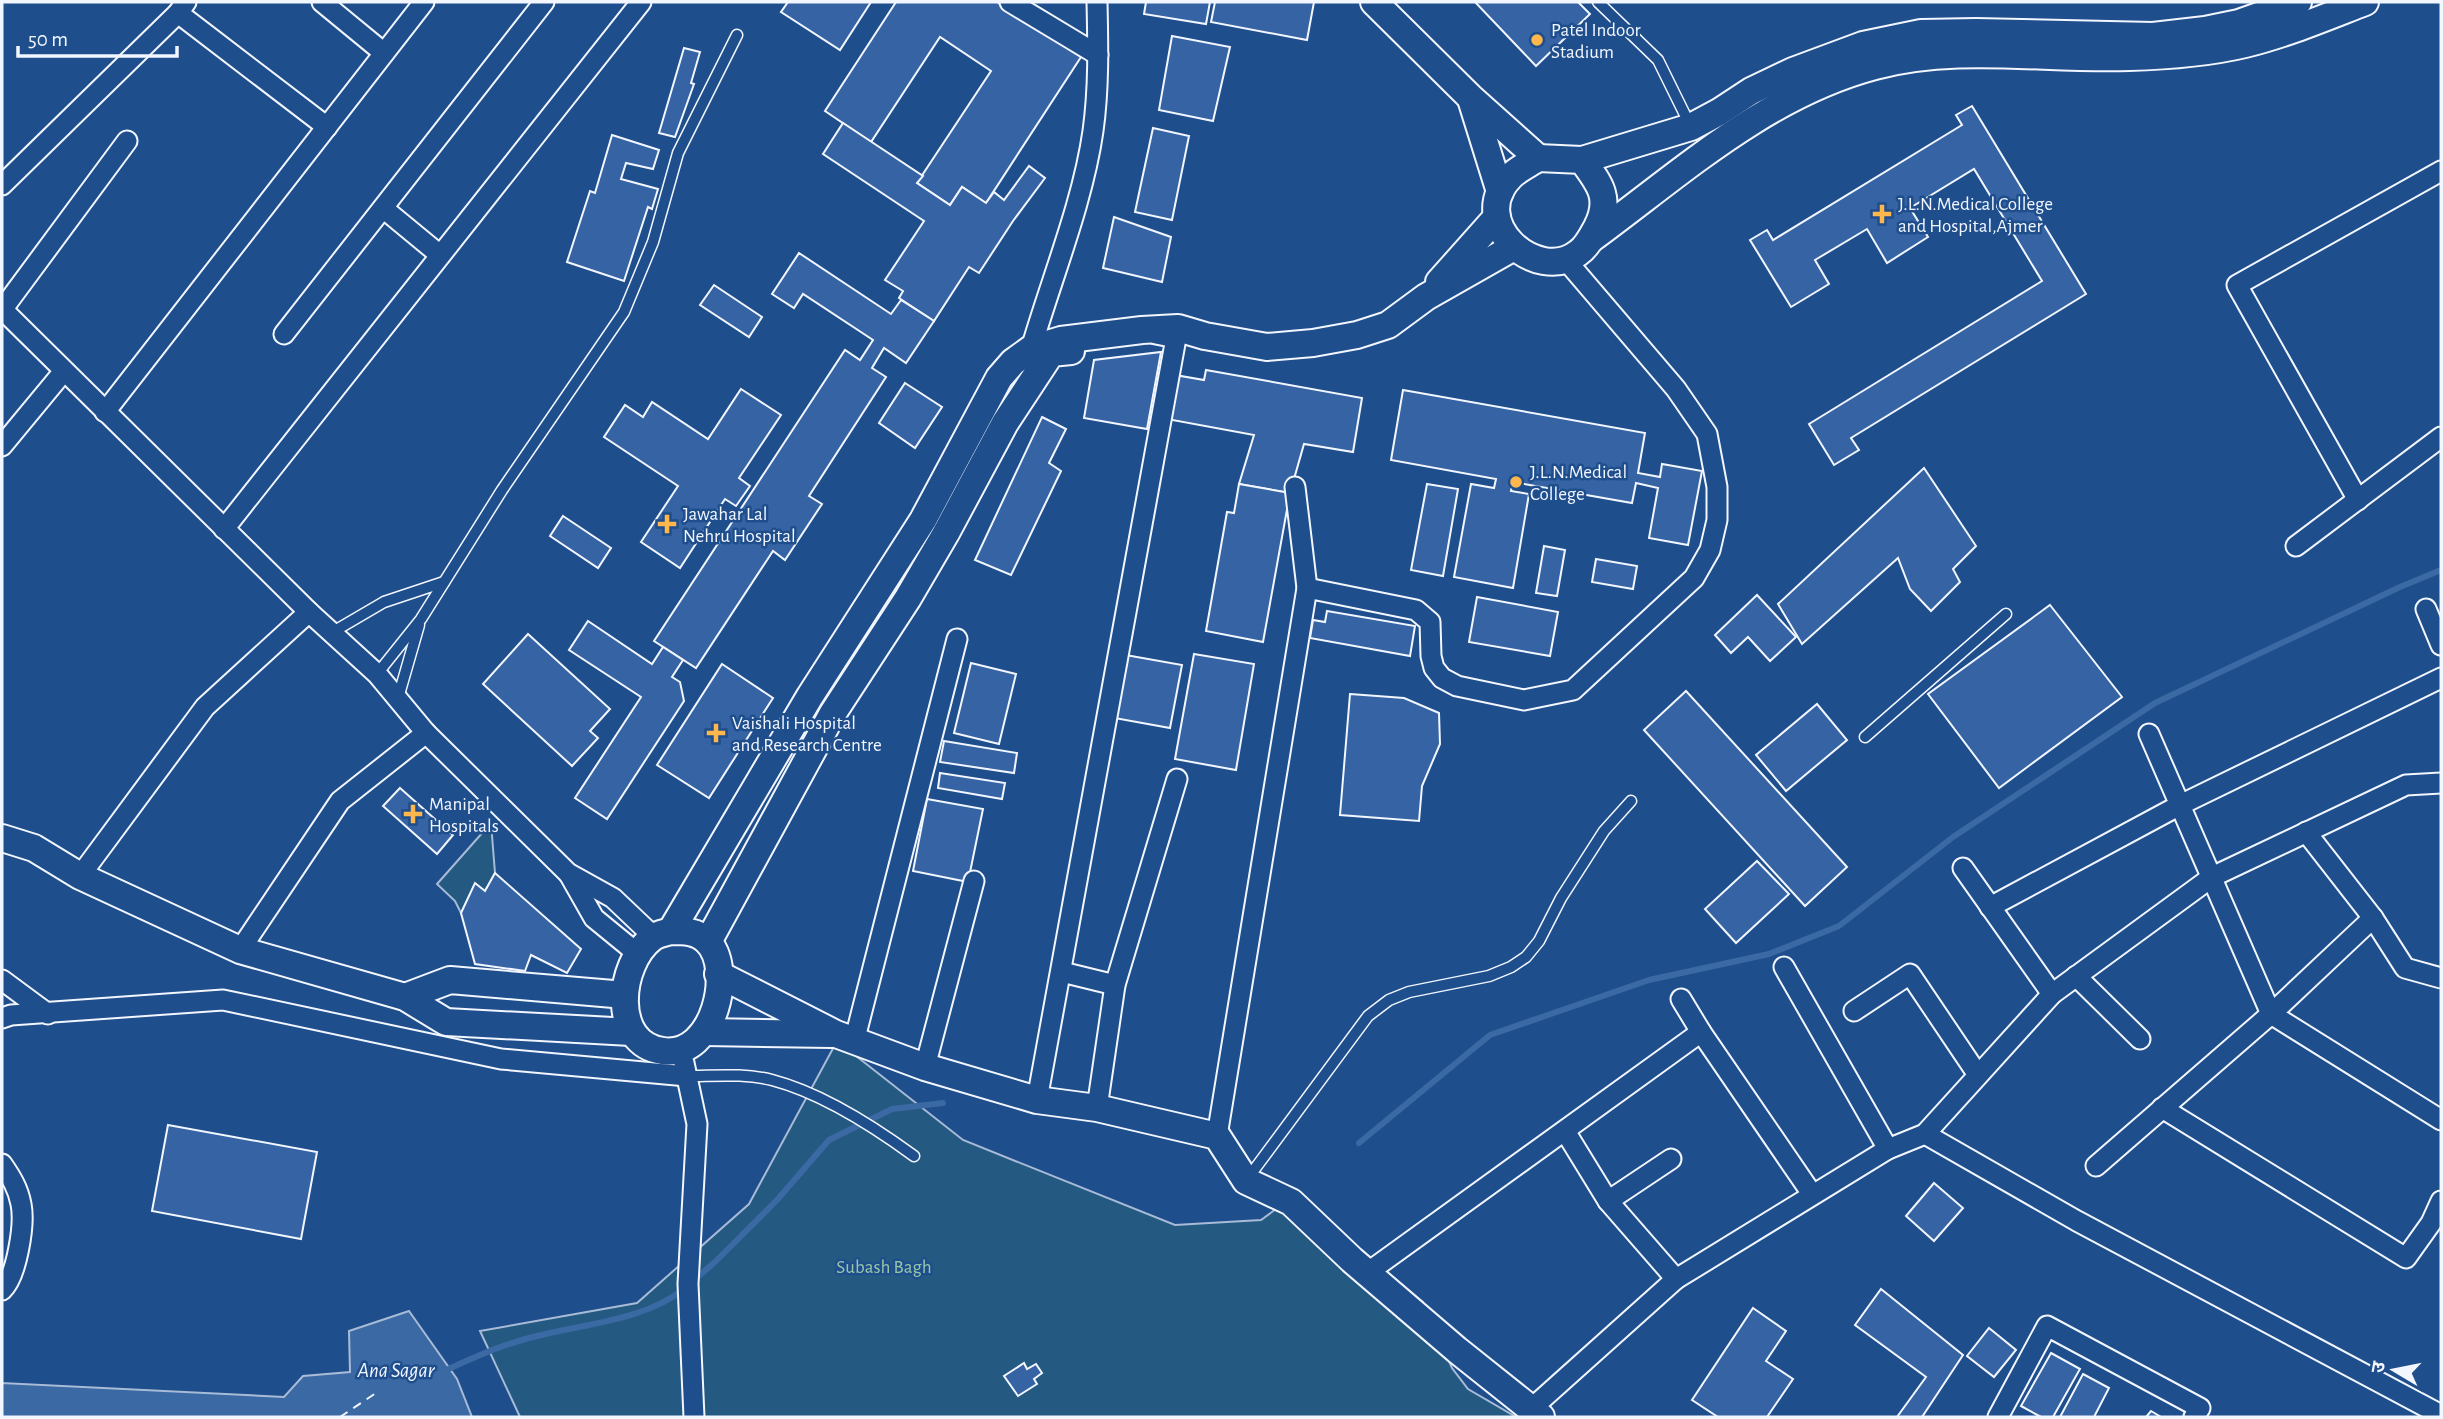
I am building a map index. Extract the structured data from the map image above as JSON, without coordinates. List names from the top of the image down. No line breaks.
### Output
{"water":["Ana Sagar"],"parks":["Subash Bagh"],"places":{"other":["Patel Indoor Stadium","J.L.N.Medical College"],"health":["J.L.N.Medical College and Hospital,Ajmer","Jawahar Lal Nehru Hospital","Vaishali Hospital and Research Centre","Manipal Hospitals"]},"scale_bar":"50 m","north":"left"}
